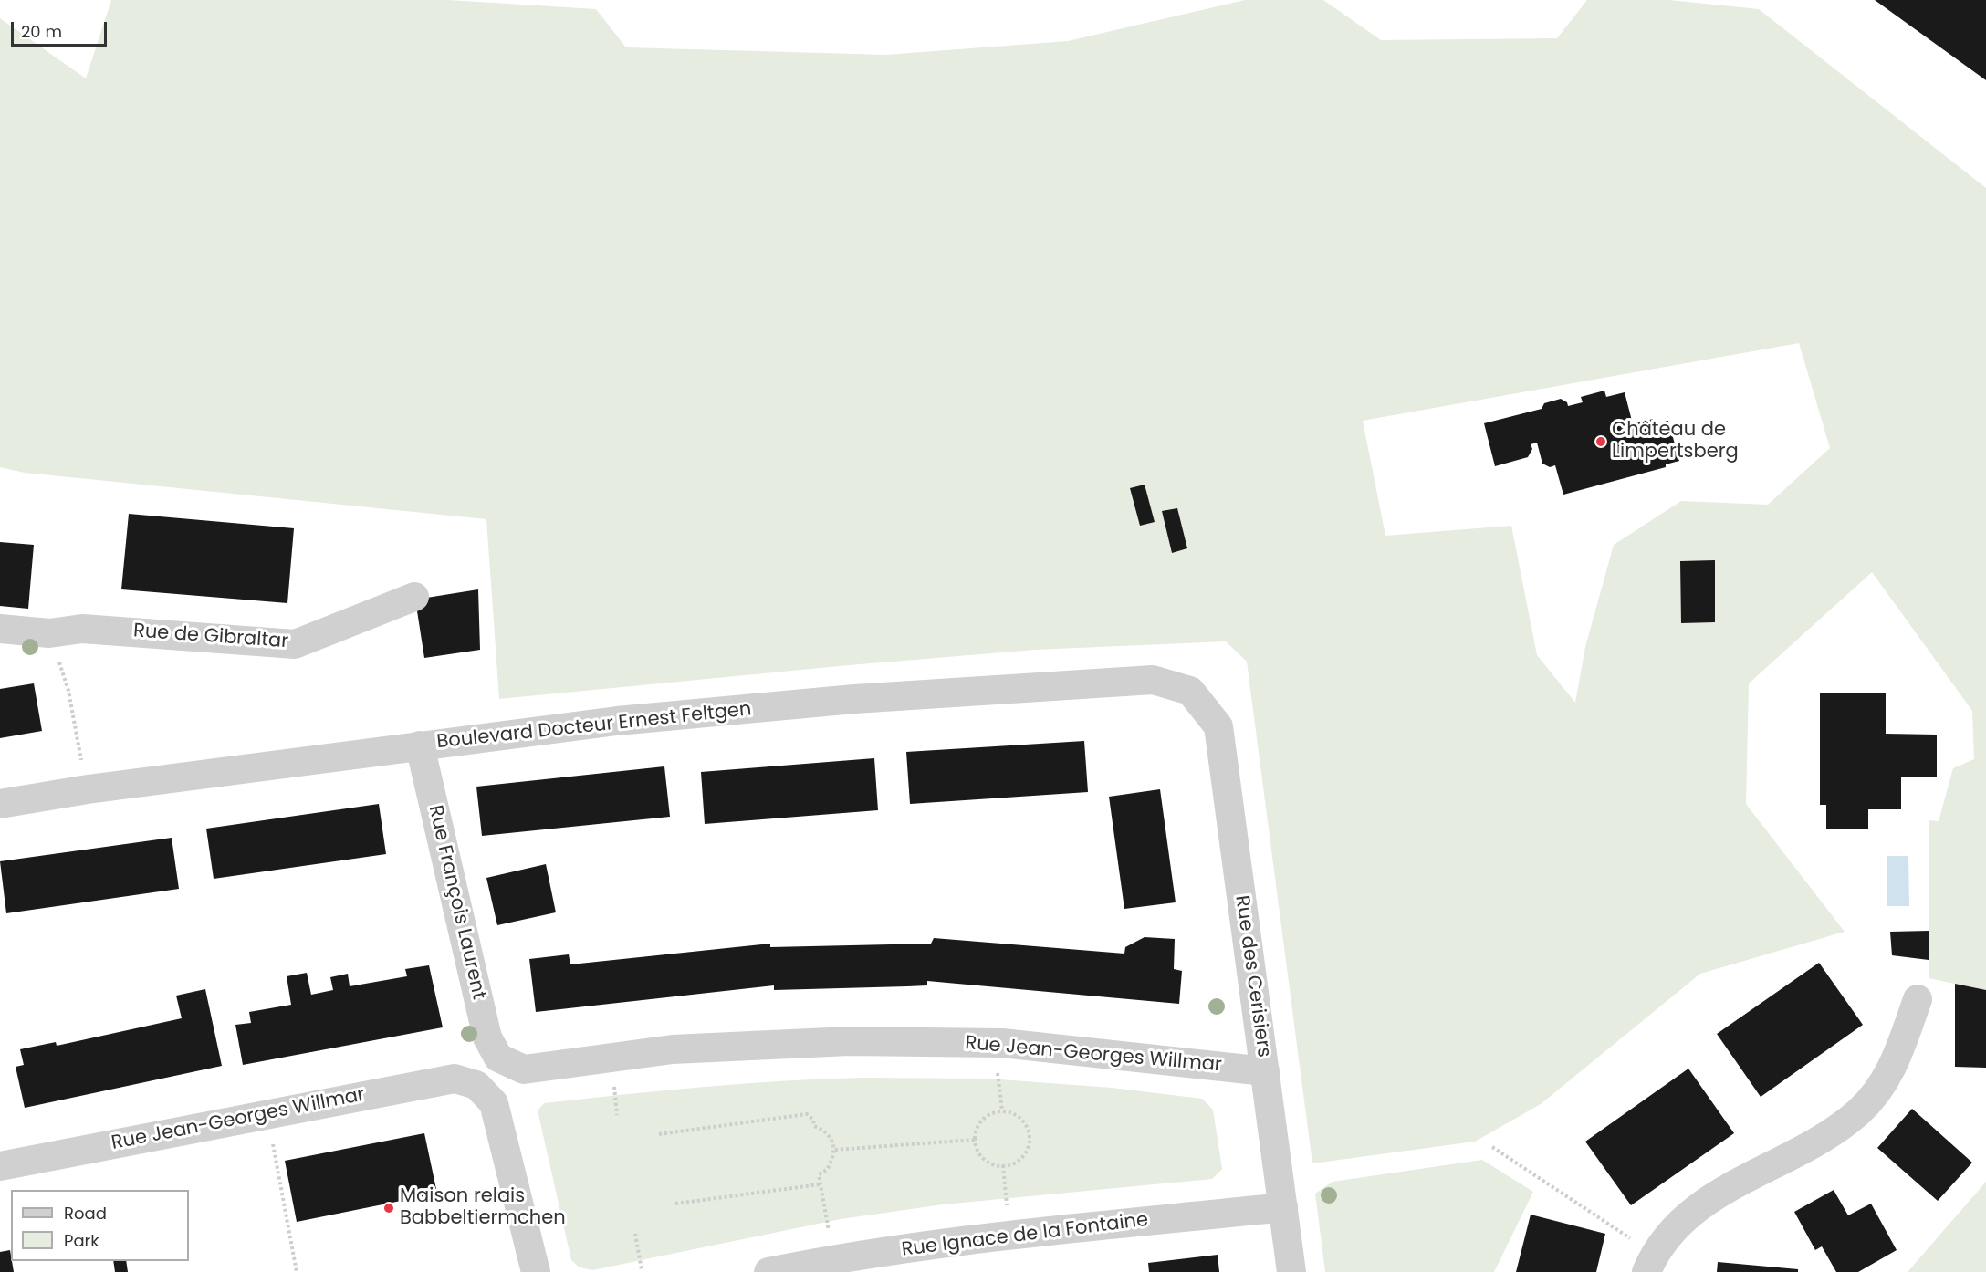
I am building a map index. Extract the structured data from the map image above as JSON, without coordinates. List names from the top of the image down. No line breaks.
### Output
{"streets":{"street":["Rue de Gibraltar","Boulevard Docteur Ernest Feltgen","Rue François Laurent","Rue des Cerisiers","Rue Jean-Georges Willmar","Rue Ignace de la Fontaine"]},"crossings":[["Boulevard Docteur Ernest Feltgen","Rue François Laurent"],["Boulevard Docteur Ernest Feltgen","Rue des Cerisiers"],["Rue François Laurent","Rue Jean-Georges Willmar"],["Rue des Cerisiers","Rue Jean-Georges Willmar"],["Rue des Cerisiers","Rue Ignace de la Fontaine"]],"places":["Château de Limpertsberg","Maison relais Babbeltiermchen"],"legend":["Road","Park"],"scale_bar":"20 m"}
